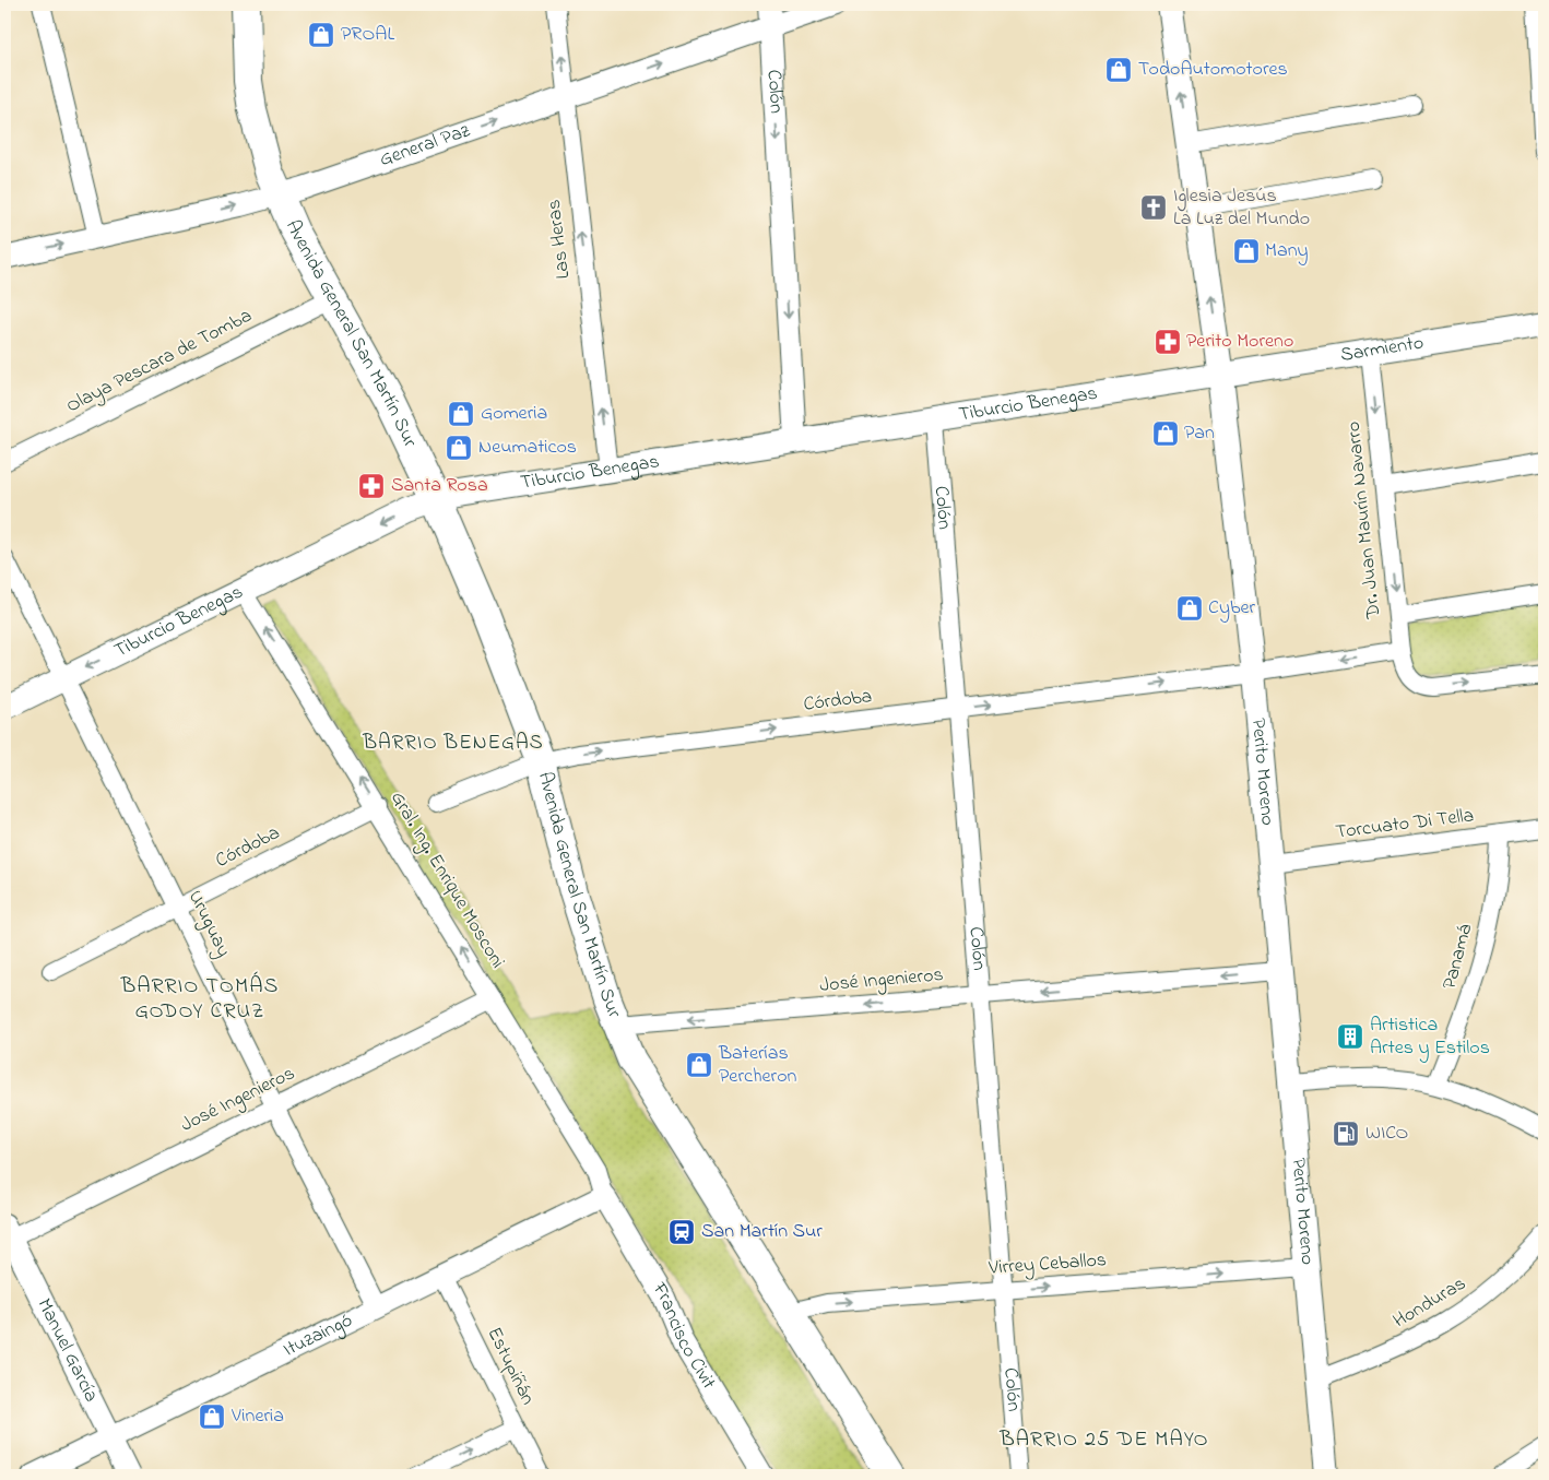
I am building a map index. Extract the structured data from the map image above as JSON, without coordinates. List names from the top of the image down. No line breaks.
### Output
{"streets":{"main road":["Avenida General San Martín Sur","Sarmiento","Tiburcio Benegas","Perito Moreno"],"street":["Colón","General Paz","Las Heras","Olaya Pescara de Tomba","Dr. Juan Maurín Navarro","Córdoba","Torcuato Di Tella","Gral. Ing. Enrique Mosconi","Uruguay","Panamá","José Ingenieros","Virrey Ceballos","Honduras","Ituzaingó","Francisco Civit","Manuel García","Estupiñán"]},"crossings":[["Colón","General Paz"],["Colón","Tiburcio Benegas"],["Colón","Córdoba"],["Colón","José Ingenieros"],["Colón","Virrey Ceballos"],["General Paz","Las Heras"],["General Paz","Avenida General San Martín Sur"],["Las Heras","Tiburcio Benegas"],["Avenida General San Martín Sur","Olaya Pescara de Tomba"],["Avenida General San Martín Sur","Tiburcio Benegas"],["Avenida General San Martín Sur","Córdoba"],["Avenida General San Martín Sur","José Ingenieros"],["Avenida General San Martín Sur","Virrey Ceballos"],["Sarmiento","Tiburcio Benegas"],["Sarmiento","Dr. Juan Maurín Navarro"],["Sarmiento","Perito Moreno"],["Tiburcio Benegas","Perito Moreno"],["Tiburcio Benegas","Gral. Ing. Enrique Mosconi"],["Tiburcio Benegas","Uruguay"],["Dr. Juan Maurín Navarro","Córdoba"],["Córdoba","Perito Moreno"],["Córdoba","Gral. Ing. Enrique Mosconi"],["Córdoba","Uruguay"],["Perito Moreno","Torcuato Di Tella"],["Perito Moreno","José Ingenieros"],["Perito Moreno","Virrey Ceballos"],["Perito Moreno","Honduras"],["Torcuato Di Tella","Panamá"],["Gral. Ing. Enrique Mosconi","José Ingenieros"],["Gral. Ing. Enrique Mosconi","Ituzaingó"],["Gral. Ing. Enrique Mosconi","Francisco Civit"],["Uruguay","José Ingenieros"],["Uruguay","Ituzaingó"],["José Ingenieros","Manuel García"],["Ituzaingó","Francisco Civit"],["Ituzaingó","Manuel García"],["Ituzaingó","Estupiñán"]],"one_way":["General Paz","Las Heras","Gral. Ing. Enrique Mosconi","José Ingenieros","Virrey Ceballos"],"districts":["BARRIO BENEGAS","BARRIO TOMÁS GODOY CRUZ","BARRIO 25 DE MAYO"],"places":{"shop":["PROAL","TodoAutomotores","Many","Gomeria","Pan","Neumaticos","Cyber","Baterías Percheron","Vineria"],"church":["Iglesia Jesús La Luz del Mundo"],"pharmacy":["Perito Moreno","Santa Rosa"],"building":["Artistica Artes y Estilos"],"fuel station":["WICO"],"station":["San Martín Sur"]}}
